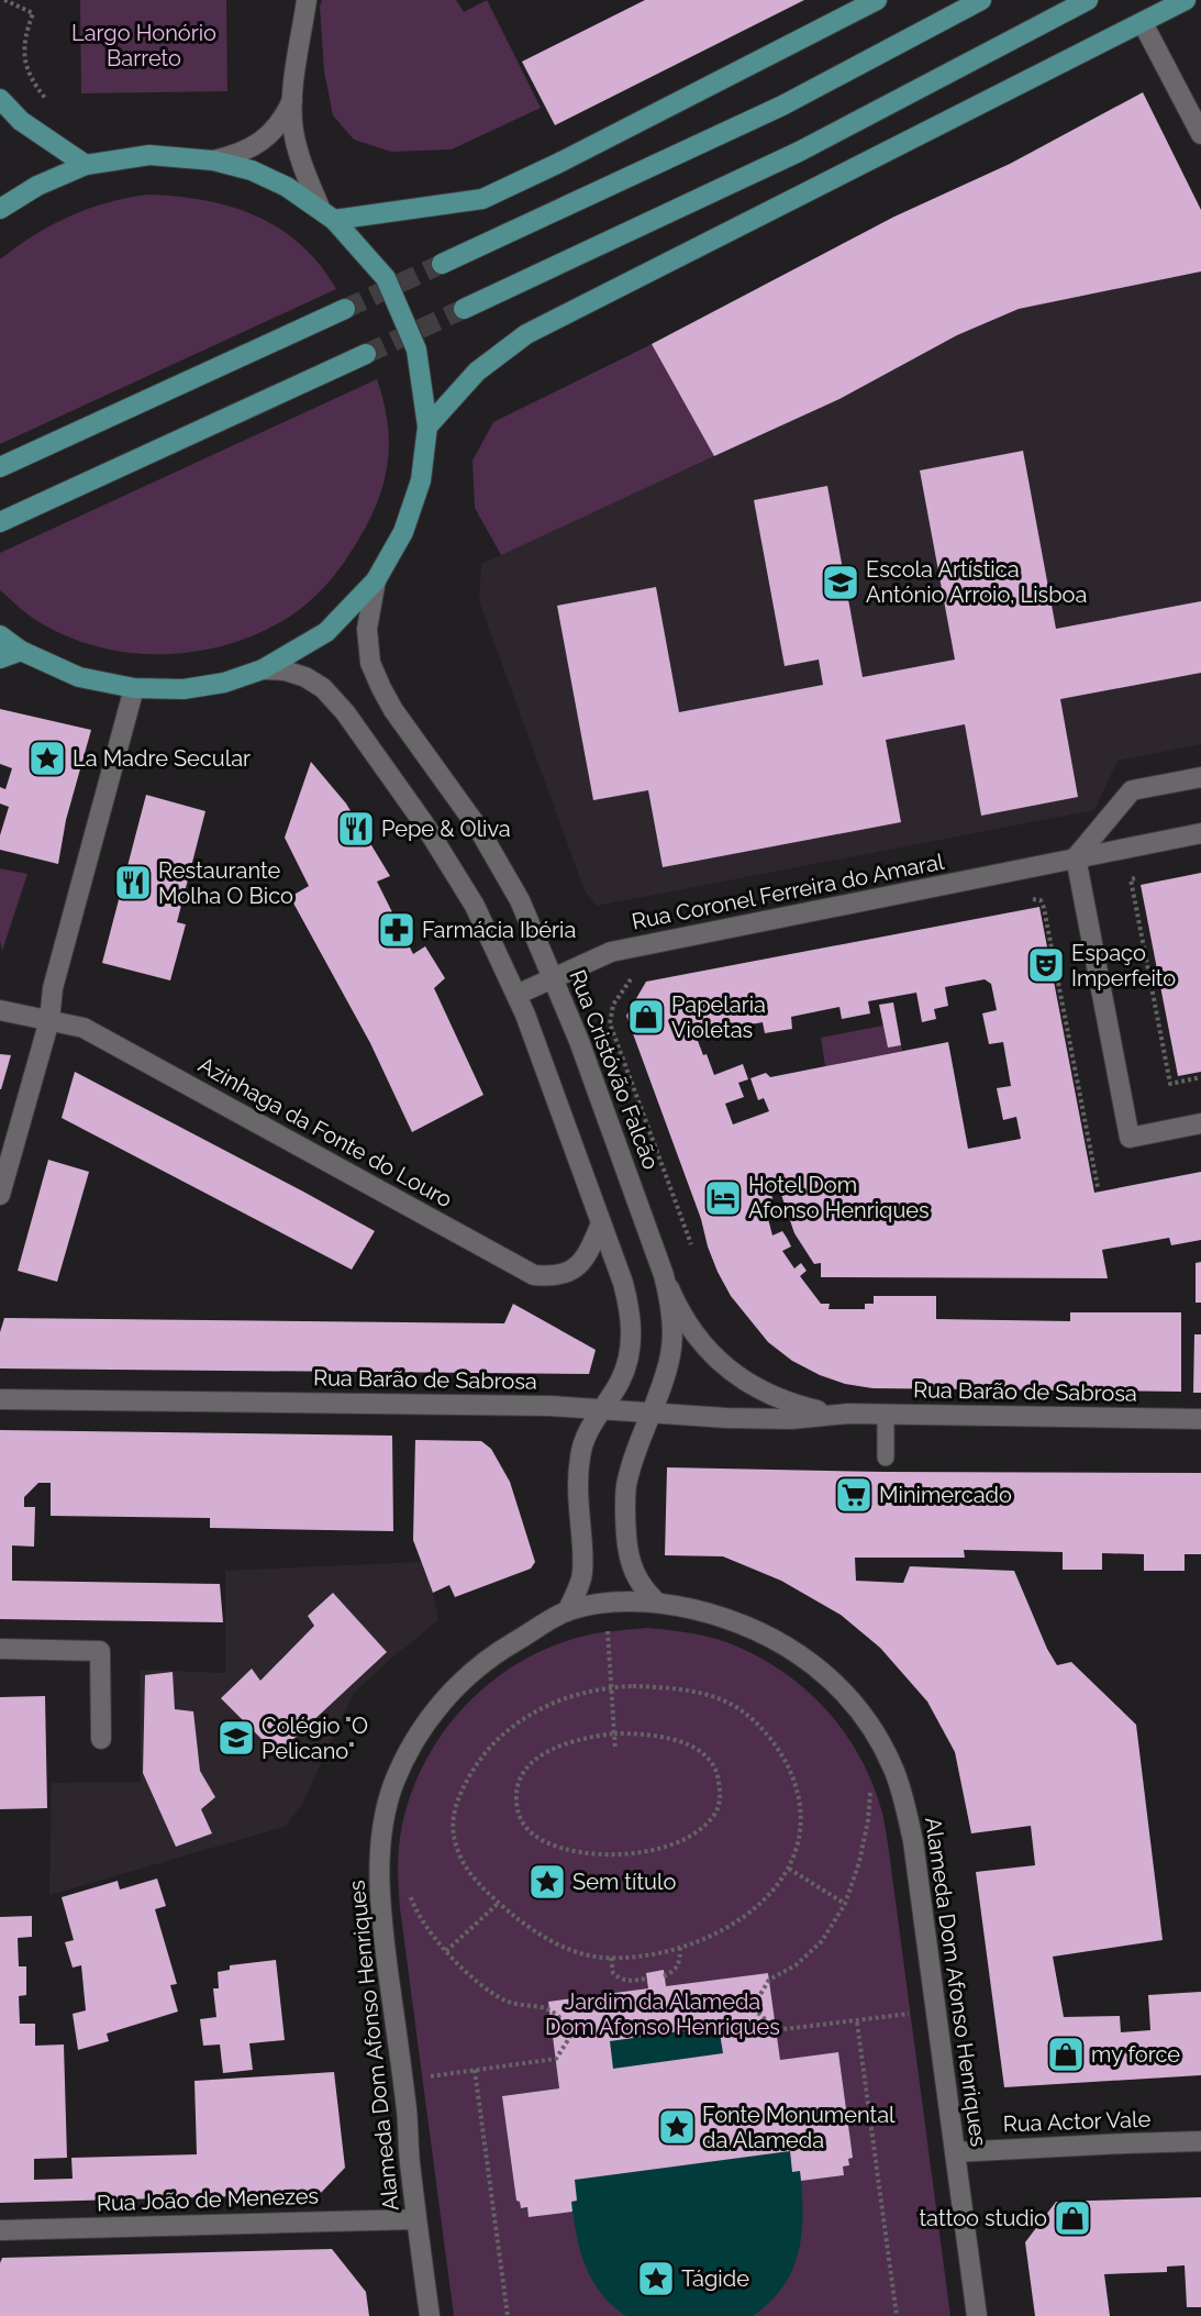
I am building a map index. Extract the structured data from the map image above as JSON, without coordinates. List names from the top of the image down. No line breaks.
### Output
{"streets":{"street":["Rua Coronel Ferreira do Amaral","Rua Cristóvão Falcão","Azinhaga da Fonte do Louro","Rua Barão de Sabrosa","Alameda Dom Afonso Henriques","Rua Actor Vale","Rua João de Menezes"]},"crossings":[["Rua Coronel Ferreira do Amaral","Rua Cristóvão Falcão"],["Rua Cristóvão Falcão","Rua Barão de Sabrosa"],["Rua Cristóvão Falcão","Alameda Dom Afonso Henriques"],["Alameda Dom Afonso Henriques","Rua Actor Vale"],["Alameda Dom Afonso Henriques","Rua João de Menezes"]],"parks":["Largo Honório Barreto","Jardim da Alameda Dom Afonso Henriques"],"places":{"school or university":["Escola Artística António Arroio, Lisboa","Colégio \"O Pelicano\""],"place":["La Madre Secular","Sem título","Fonte Monumental da Alameda","Tágide"],"restaurant":["Pepe & Oliva","Restaurante Molha O Bico"],"pharmacy":["Farmácia Ibéria"],"theatre":["Espaço Imperfeito"],"shop":["Papelaria Violetas","my force","tattoo studio"],"hotel":["Hotel Dom Afonso Henriques"],"supermarket":["Minimercado"]}}
